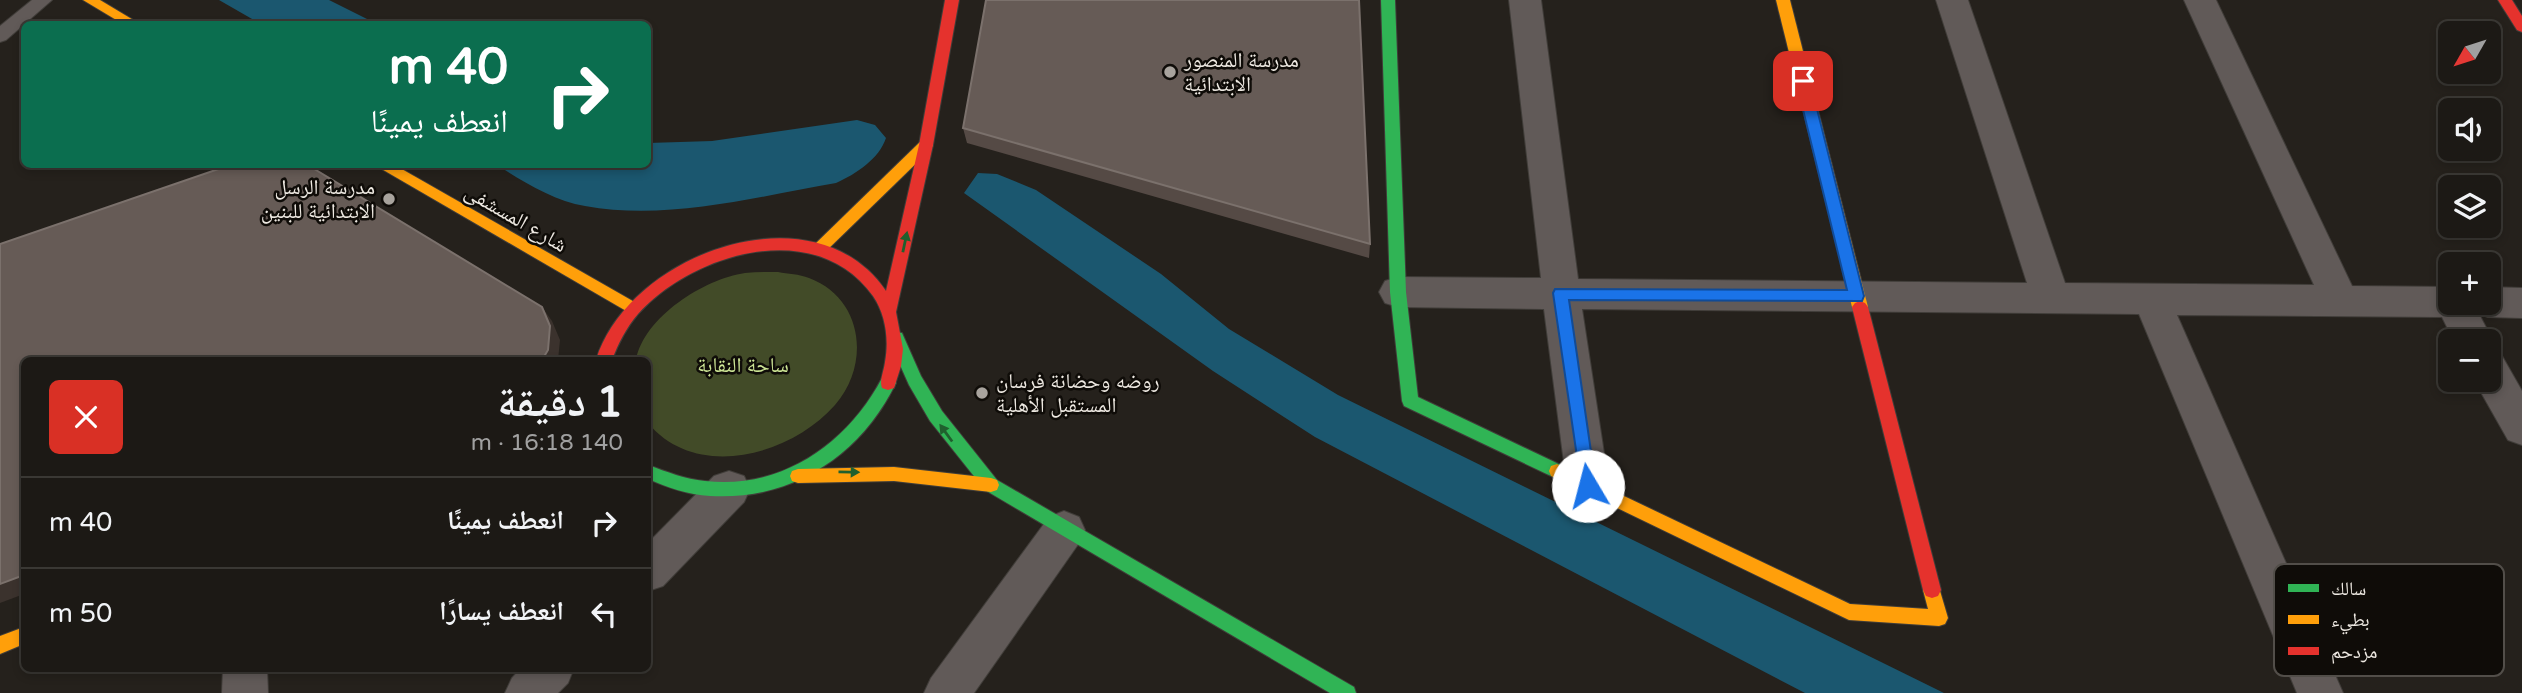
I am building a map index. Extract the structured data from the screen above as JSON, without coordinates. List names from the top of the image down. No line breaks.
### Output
{"streets":{"street":["شارع المسشفى"]},"parks":["ساحة النقابة"],"places":["مدرسة المنصور الابتدائية","مدرسة الرسل الابتدائية للبنين","روضه وحضانة فرسان المستقبل الأهلية"],"legend":["سالك","بطيء","مزدحم"],"north":"bottom left","page":{"map_buttons":["+","−"],"turn":["40 m","انعطف يمينًا"],"heading":["1 دقيقة","140 m · 16:18"],"list":[{"name":"انعطف يمينًا","value":"40 m"},{"name":"انعطف يسارًا","value":"50 m"}]}}
